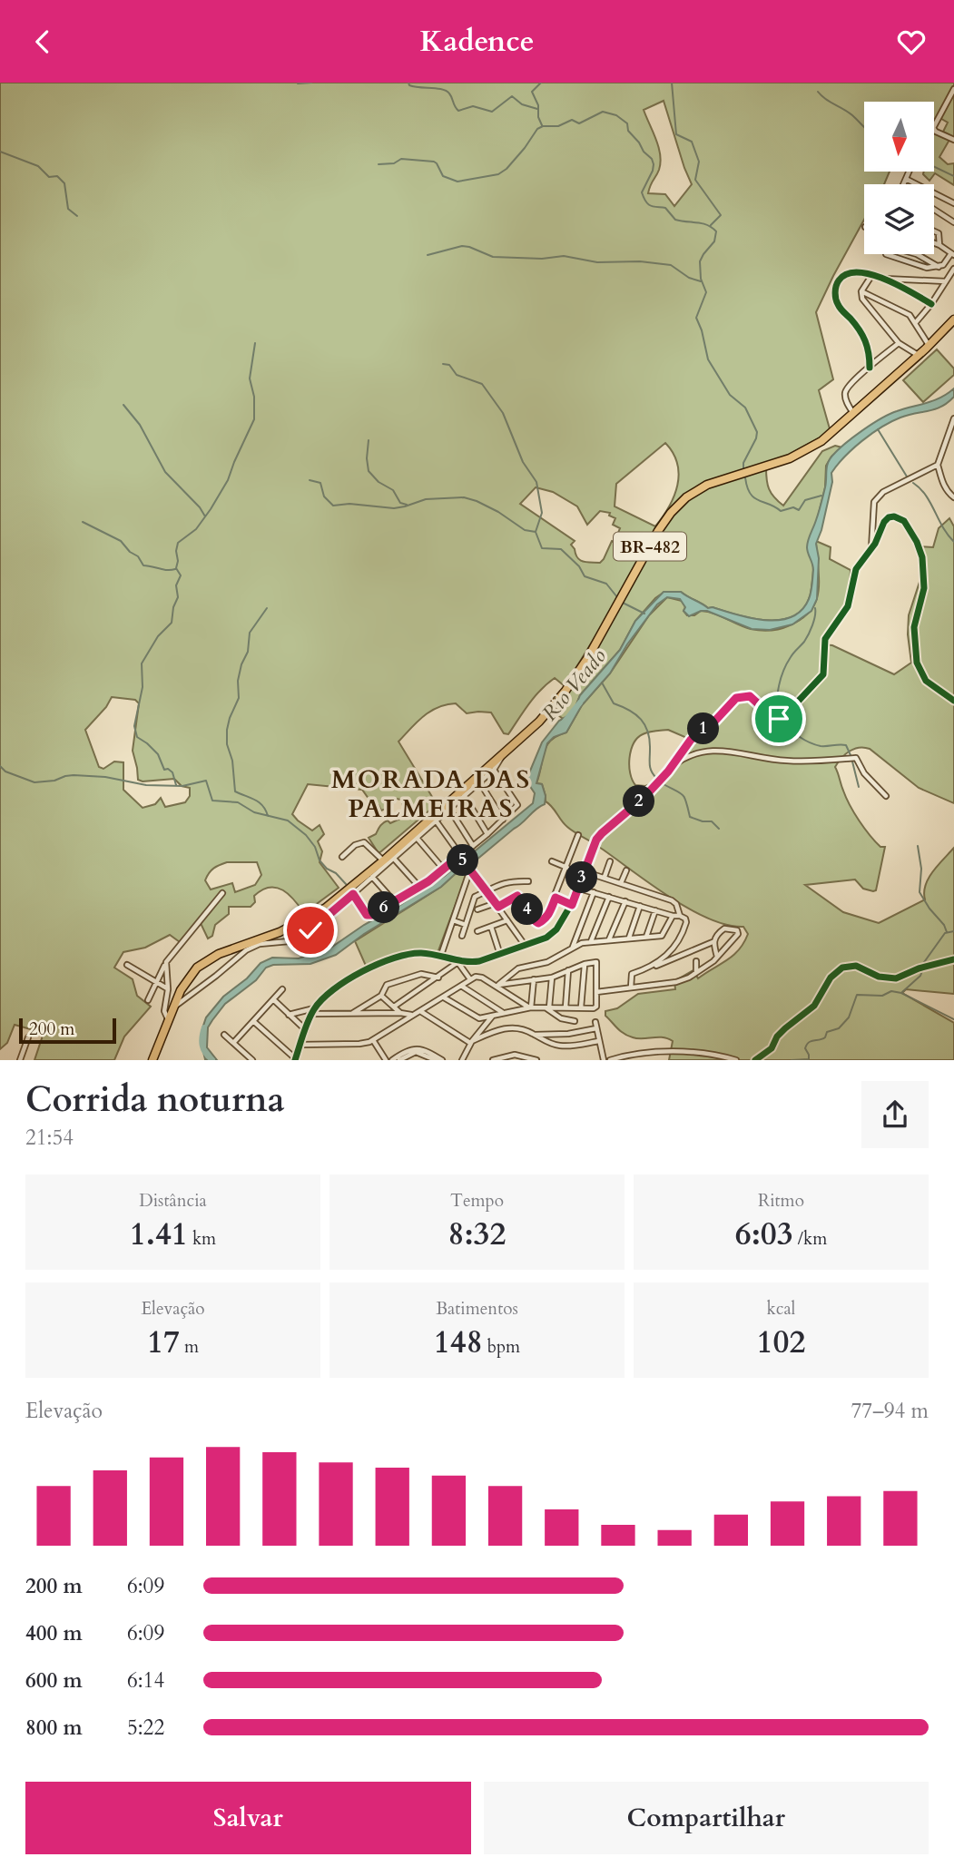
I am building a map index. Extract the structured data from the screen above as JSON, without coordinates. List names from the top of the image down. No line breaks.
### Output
{"streets":{"highway":["BR-482"]},"districts":["MORADA DAS PALMEIRAS"],"water":["Rio Veado"],"scale_bar":"200 m","north":"bottom","page":{"header":"Kadence","pins":["1","2","5","3","6","4"],"scale":"200 m","heading":["Corrida noturna","21:54"],"stats":[["Distância","1.41 km"],["Tempo","8:32"],["Ritmo","6:03 /km"],["Elevação","17 m"],["Batimentos","148 bpm"],["kcal","102"]],"chart":["Elevação","77–94 m"],"list":[{"name":"200 m","note":"6:09"},{"name":"400 m","note":"6:09"},{"name":"600 m","note":"6:14"},{"name":"800 m","note":"5:22"}],"buttons":["Salvar","Compartilhar"]}}
